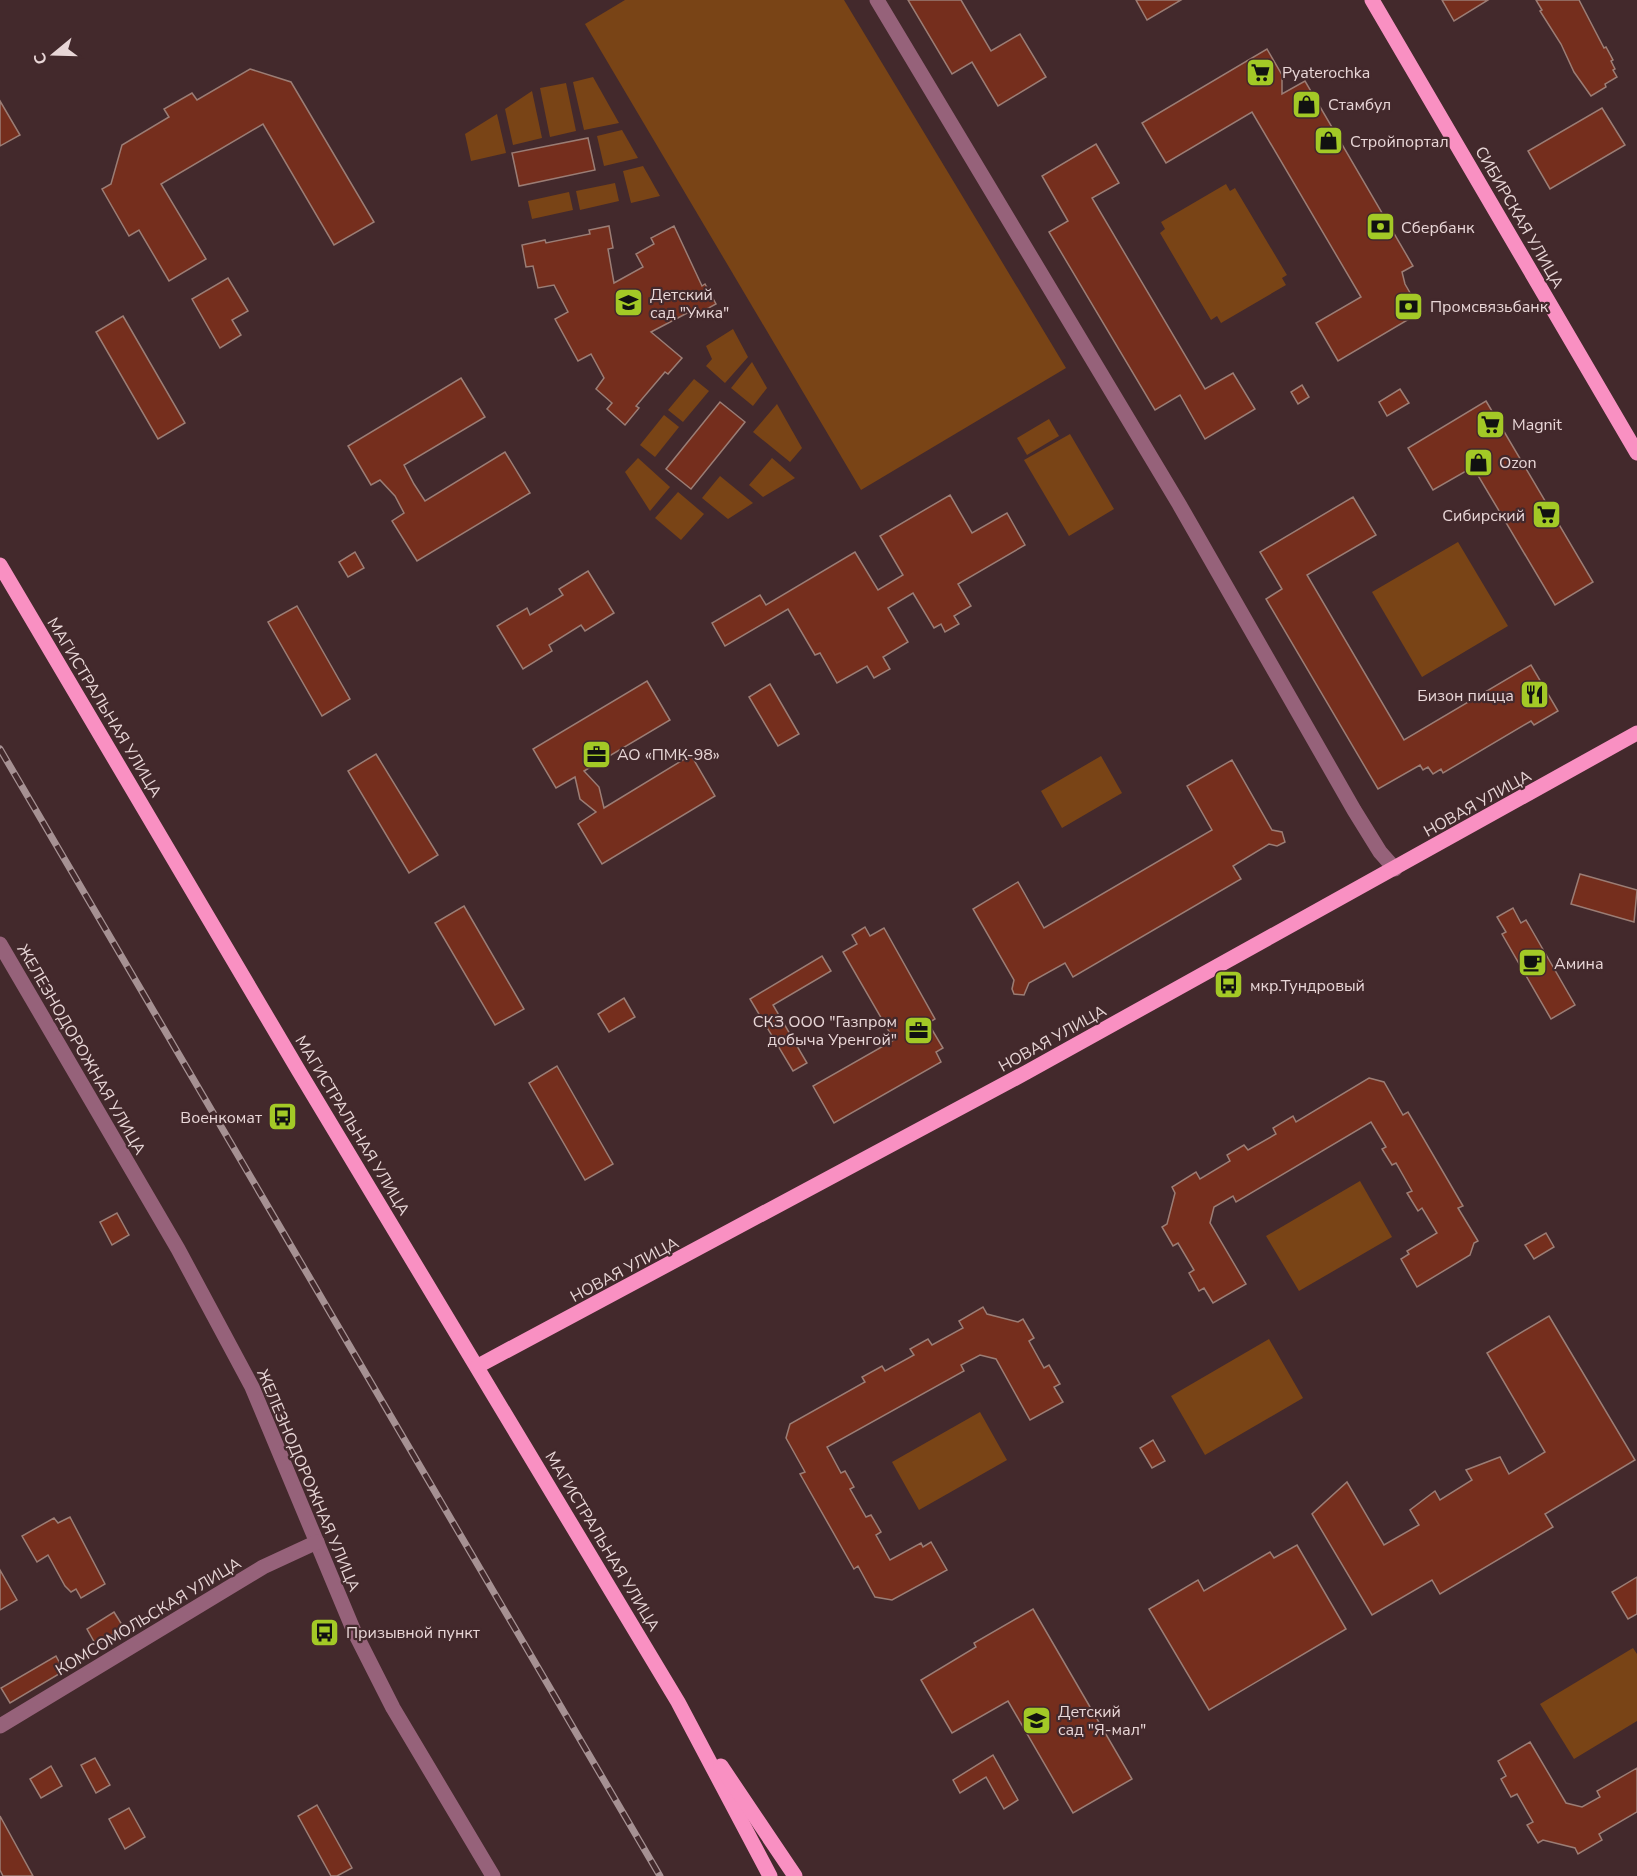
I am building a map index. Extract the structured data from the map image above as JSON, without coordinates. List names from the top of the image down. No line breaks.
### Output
{"streets":{"main road":["СИБИРСКАЯ УЛИЦА","МАГИСТРАЛЬНАЯ УЛИЦА","НОВАЯ УЛИЦА"],"street":["ЖЕЛЕЗНОДОРОЖНАЯ УЛИЦА","КОМСОМОЛЬСКАЯ УЛИЦА"]},"crossings":[["МАГИСТРАЛЬНАЯ УЛИЦА","НОВАЯ УЛИЦА"],["ЖЕЛЕЗНОДОРОЖНАЯ УЛИЦА","КОМСОМОЛЬСКАЯ УЛИЦА"]],"places":{"supermarket":["Pyaterochka","Magnit","Сибирский"],"shop":["Стамбул","Стройпортал","Ozon"],"bank":["Сбербанк","Промсвязьбанк"],"school or university":["Детский сад \"Умка\"","Детский сад \"Я-мал\""],"restaurant":["Бизон пицца"],"office":["АО «ПМК-98»","СКЗ ООО \"Газпром добыча Уренгой\""],"cafe":["Амина"],"bus stop":["мкр.Тундровый","Военкомат","Призывной пункт"]},"north":"left"}
